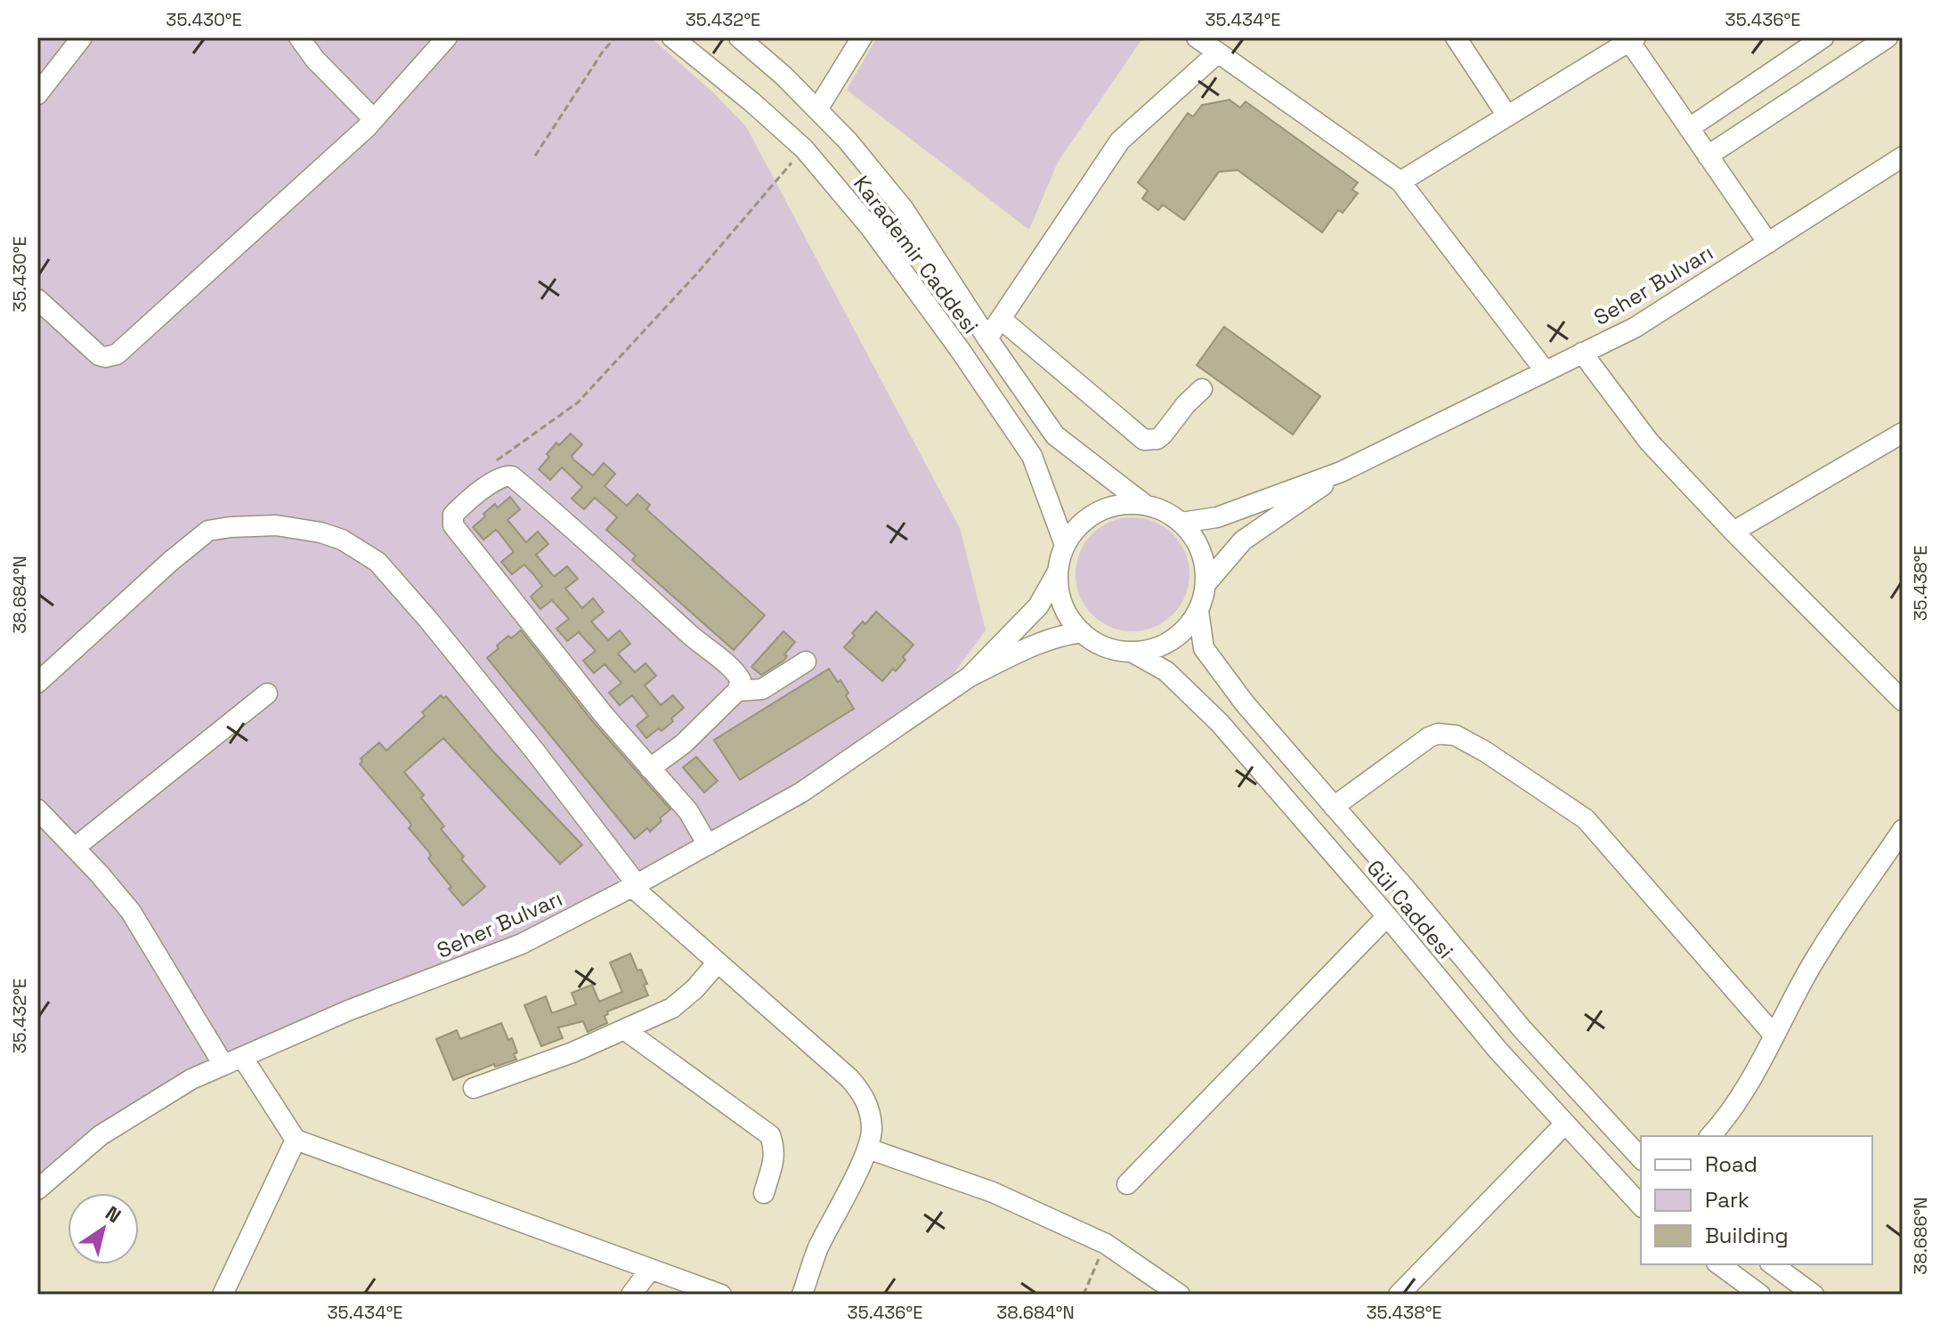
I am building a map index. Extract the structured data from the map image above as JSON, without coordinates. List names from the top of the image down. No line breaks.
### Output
{"streets":{"street":["Karademir Caddesi","Seher Bulvarı","Gül Caddesi"]},"crossings":[["Karademir Caddesi","Seher Bulvarı"],["Karademir Caddesi","Gül Caddesi"],["Seher Bulvarı","Gül Caddesi"]],"legend":["Road","Park","Building"],"north":"top right","coordinates":["35.430°E","35.432°E","35.434°E","35.436°E","35.438°E","38.684°N","38.686°N"]}
